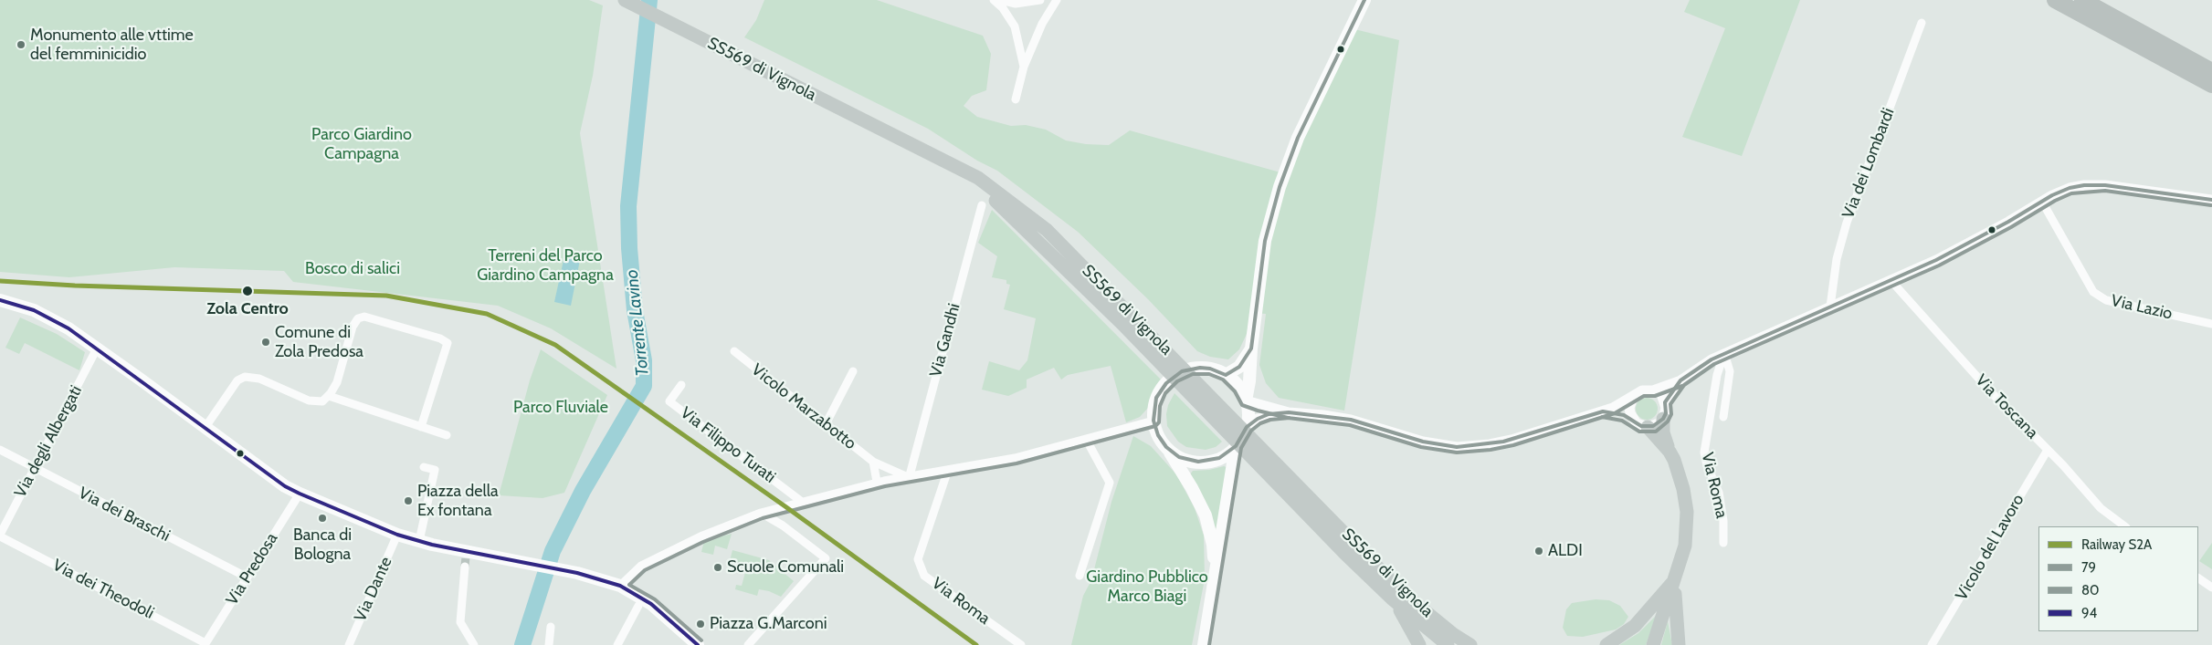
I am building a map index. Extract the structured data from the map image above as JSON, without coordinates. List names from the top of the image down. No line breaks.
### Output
{"streets":{"highway":["SS569 di Vignola"],"street":["Via dei Lombardi","Via Lazio","Via Gandhi","Vicolo Marzabotto","Via Toscana","Via degli Albergati","Via Filippo Turati","Via Roma","Via dei Braschi","Vicolo del Lavoro","Via Predosa","Via dei Theodoli","Via Dante"]},"crossings":[["Via Gandhi","Vicolo Marzabotto"],["Via Toscana","Vicolo del Lavoro"],["Via degli Albergati","Via dei Braschi"],["Via degli Albergati","Via dei Theodoli"],["Via dei Braschi","Via Predosa"],["Via Predosa","Via dei Theodoli"]],"water":["Torrente Lavino"],"parks":["Parco Giardino Campagna","Terreni del Parco Giardino Campagna","Bosco di salici","Parco Fluviale","Giardino Pubblico Marco Biagi"],"places":["Monumento alle vttime del femminicidio","Zola Centro","Comune di Zola Predosa","Piazza della Ex fontana","Banca di Bologna","ALDI","Scuole Comunali","Piazza G.Marconi"],"lines":["transit line 79","transit line 80","rail line S2A","transit line 94"],"legend":["Railway S2A","79","80","94"]}
